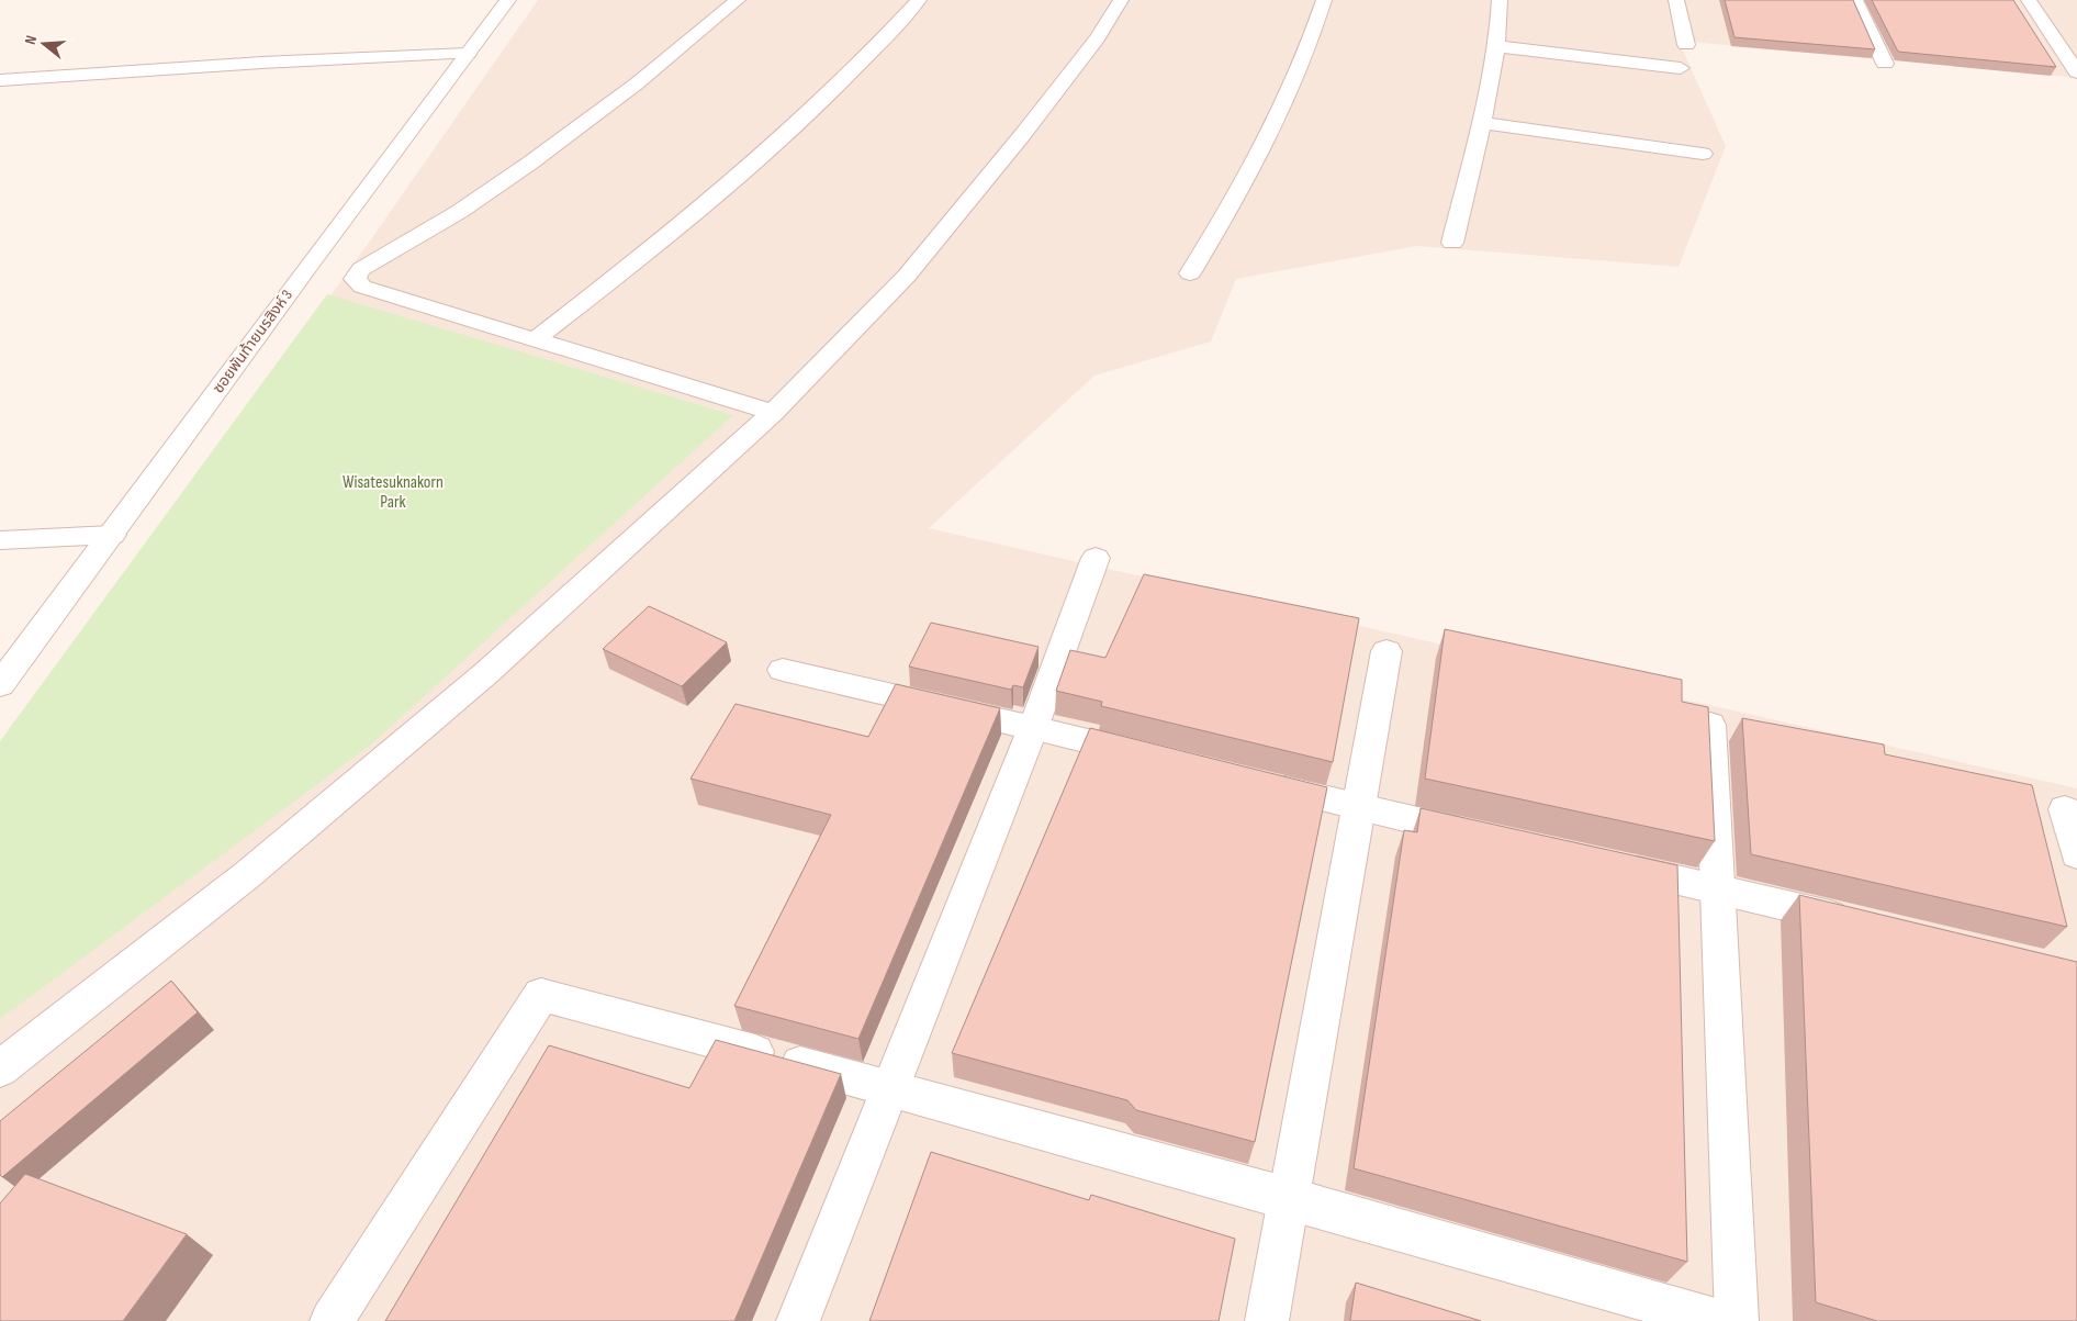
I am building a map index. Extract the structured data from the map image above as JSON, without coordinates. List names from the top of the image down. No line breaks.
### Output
{"streets":{"street":["ซอยพันท้ายนรสิงห์ 3"]},"parks":["Wisatesuknakorn Park"],"north":"left"}
